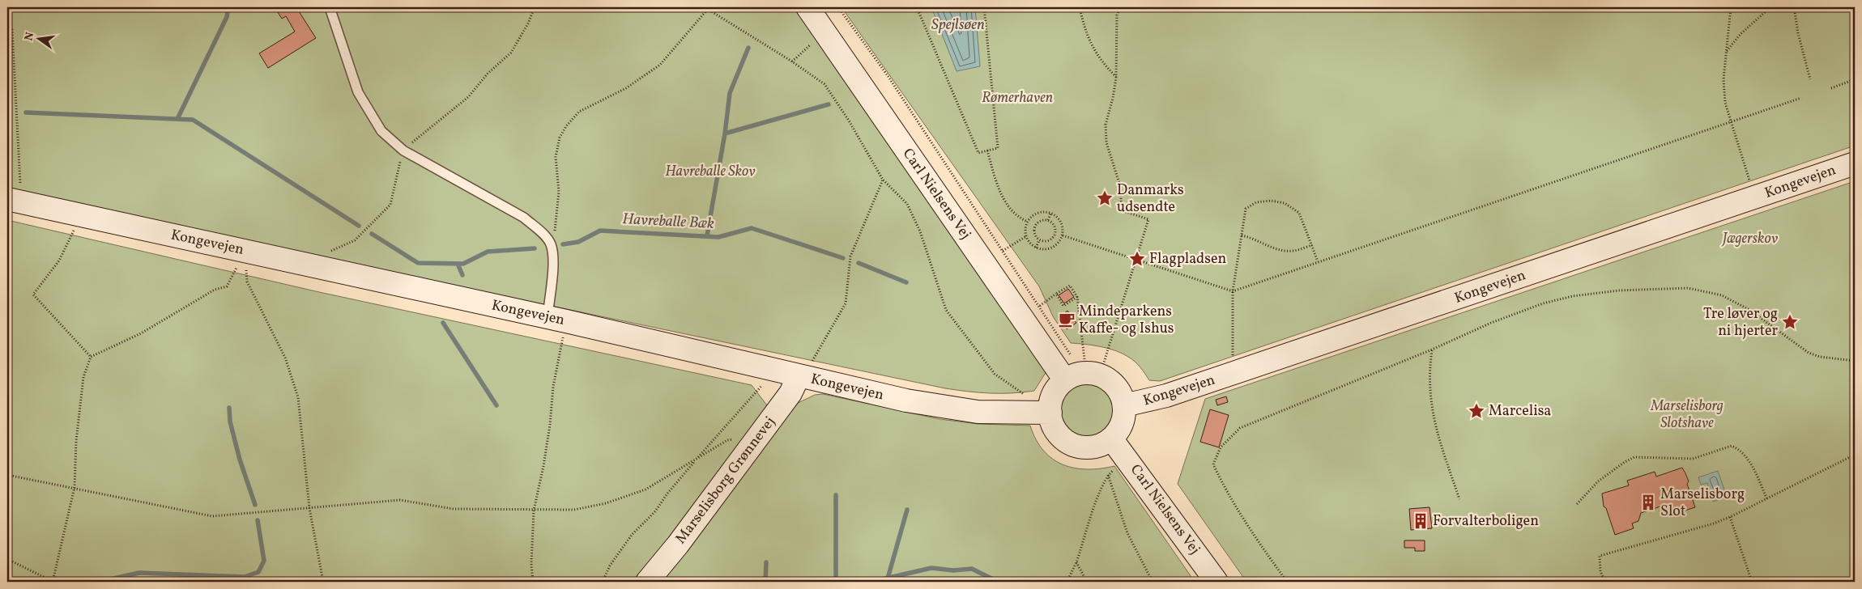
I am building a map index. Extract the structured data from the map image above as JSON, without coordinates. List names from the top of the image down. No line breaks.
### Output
{"streets":{"street":["Kongevejen","Carl Nielsens Vej","Marselisborg Grønnevej"]},"crossings":[["Kongevejen","Carl Nielsens Vej"],["Kongevejen","Marselisborg Grønnevej"]],"water":["Spejlsøen","Havreballe Bæk"],"parks":["Rømerhaven","Havreballe Skov","Jægerskov","Marselisborg Slotshave"],"places":{"place":["Danmarks udsendte","Flagpladsen","Tre løver og ni hjerter","Marcelisa"],"cafe":["Mindeparkens Kaffe- og Ishus"],"building":["Marselisborg Slot","Forvalterboligen"]},"north":"left"}
